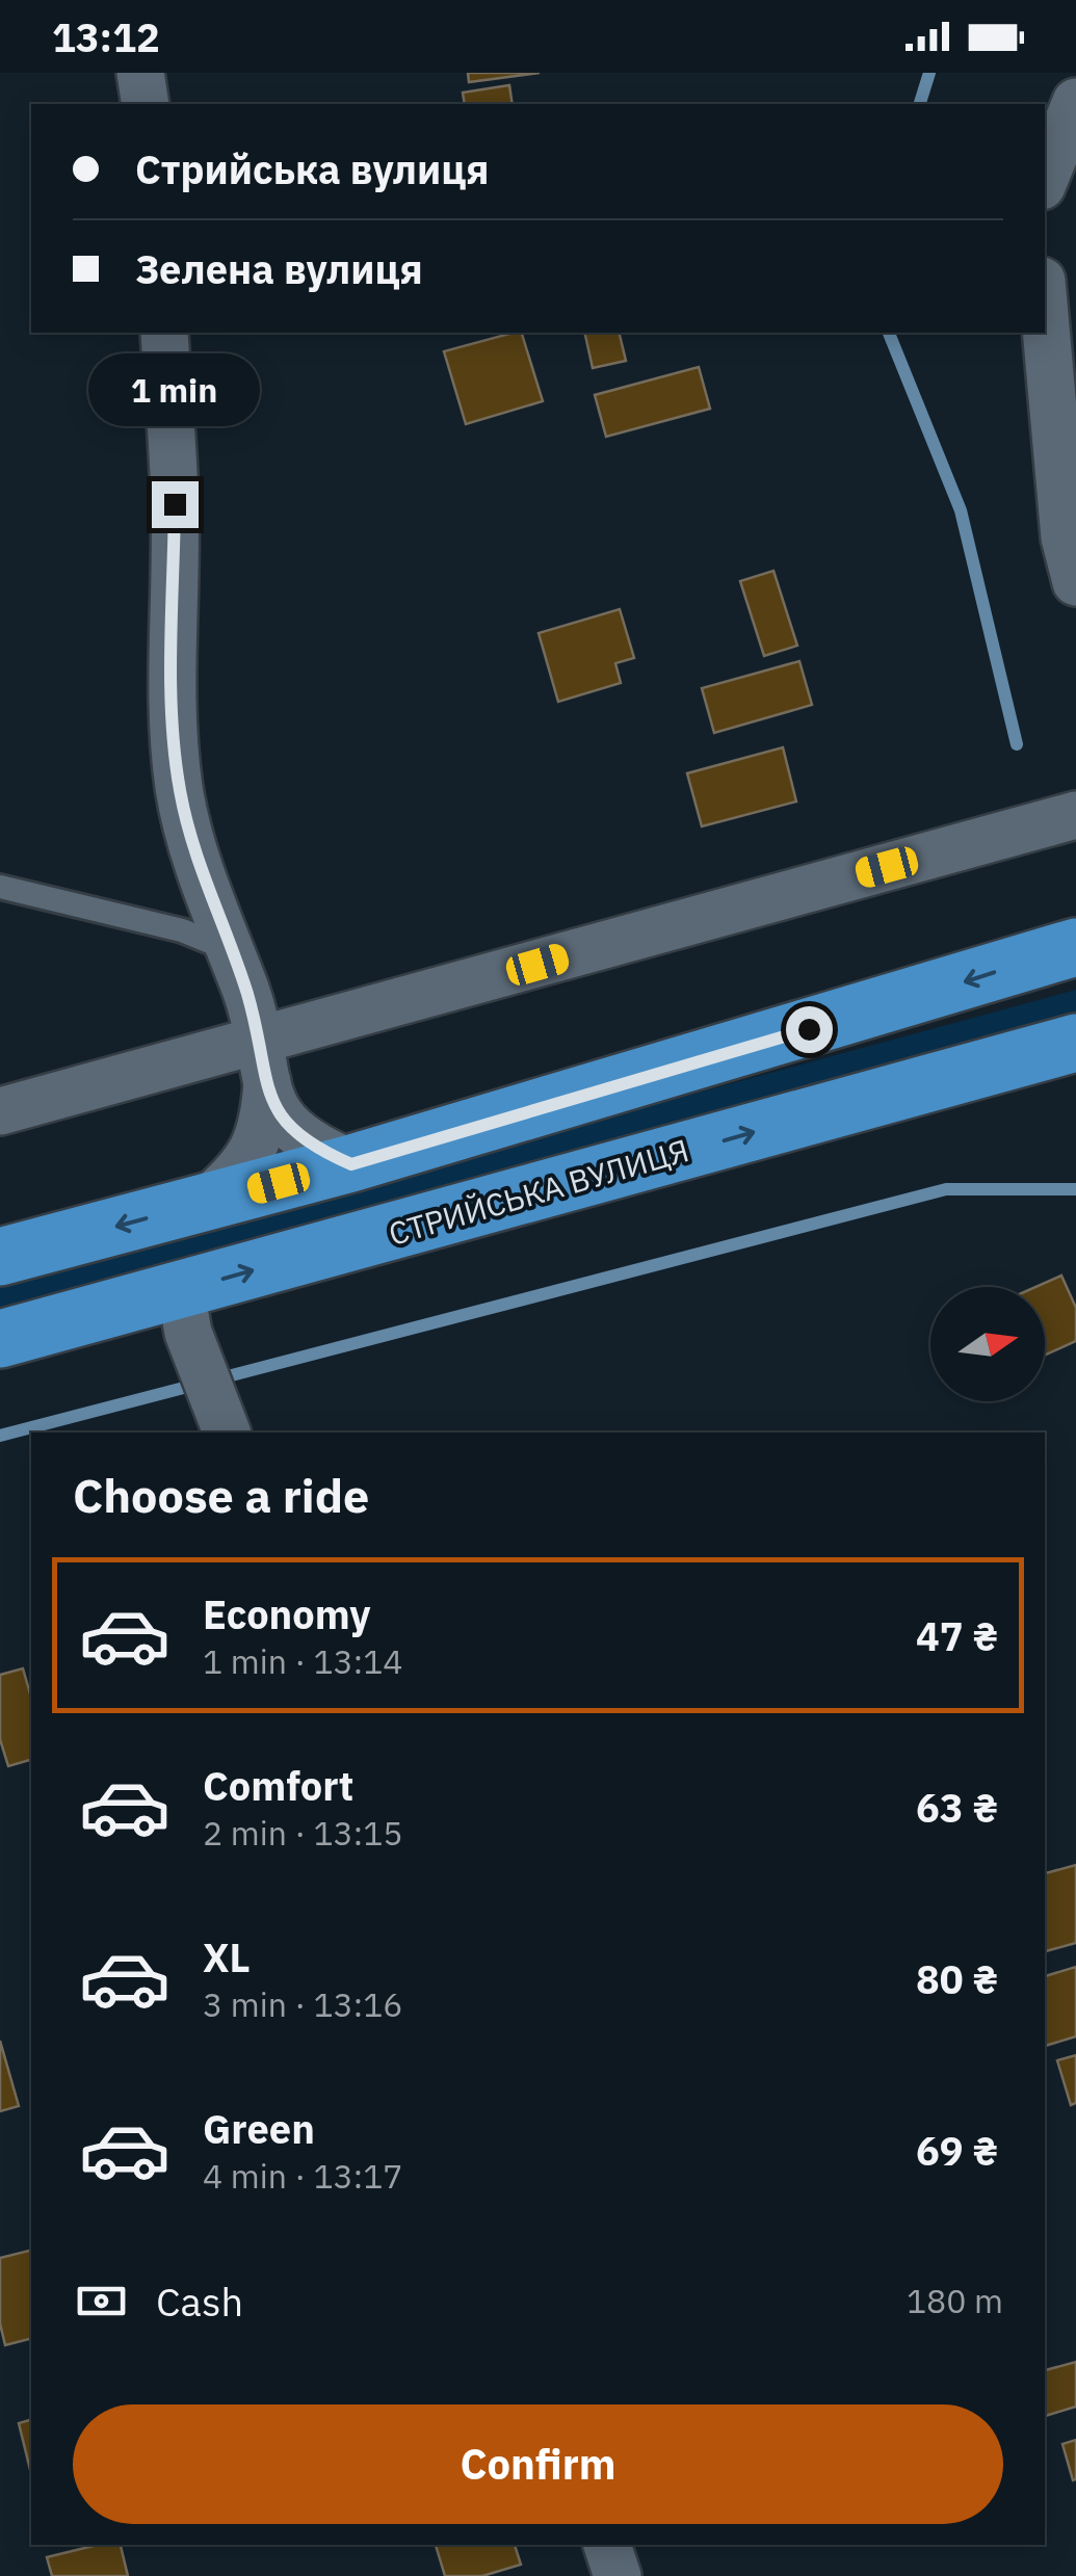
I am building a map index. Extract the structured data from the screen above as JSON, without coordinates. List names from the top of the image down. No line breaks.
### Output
{"streets":{"highway":["СТРИЙСЬКА ВУЛИЦЯ"]},"north":"right","page":{"status":"13:12","banner":["Стрийська вулиця","Зелена вулиця"],"bubble":"1 min","heading":"Choose a ride","list":[{"name":"Economy","note":"1 min · 13:14","value":"47 ₴"},{"name":"Comfort","note":"2 min · 13:15","value":"63 ₴"},{"name":"XL","note":"3 min · 13:16","value":"80 ₴"},{"name":"Green","note":"4 min · 13:17","value":"69 ₴"}],"pay":["Cash","180 m"],"buttons":"Confirm"}}
